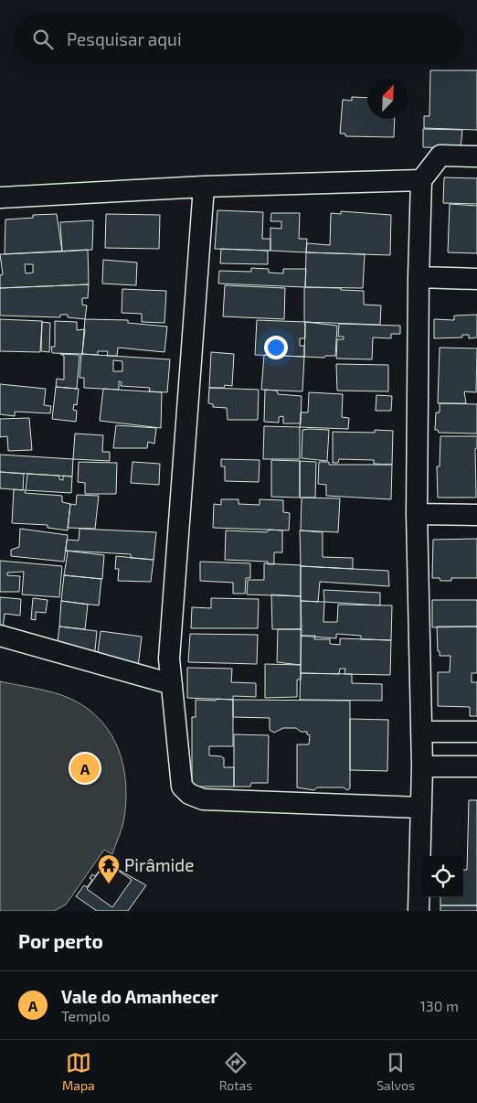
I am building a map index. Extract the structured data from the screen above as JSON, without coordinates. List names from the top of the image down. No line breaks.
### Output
{"places":{"temple":["Pirâmide"]},"north":"top right","page":{"search":"Pesquisar aqui","pins":"A","heading":"Por perto","list":[{"mark":"A","name":"Vale do Amanhecer","note":"Templo","value":"130 m"}],"nav":["Mapa","Rotas","Salvos"]}}
